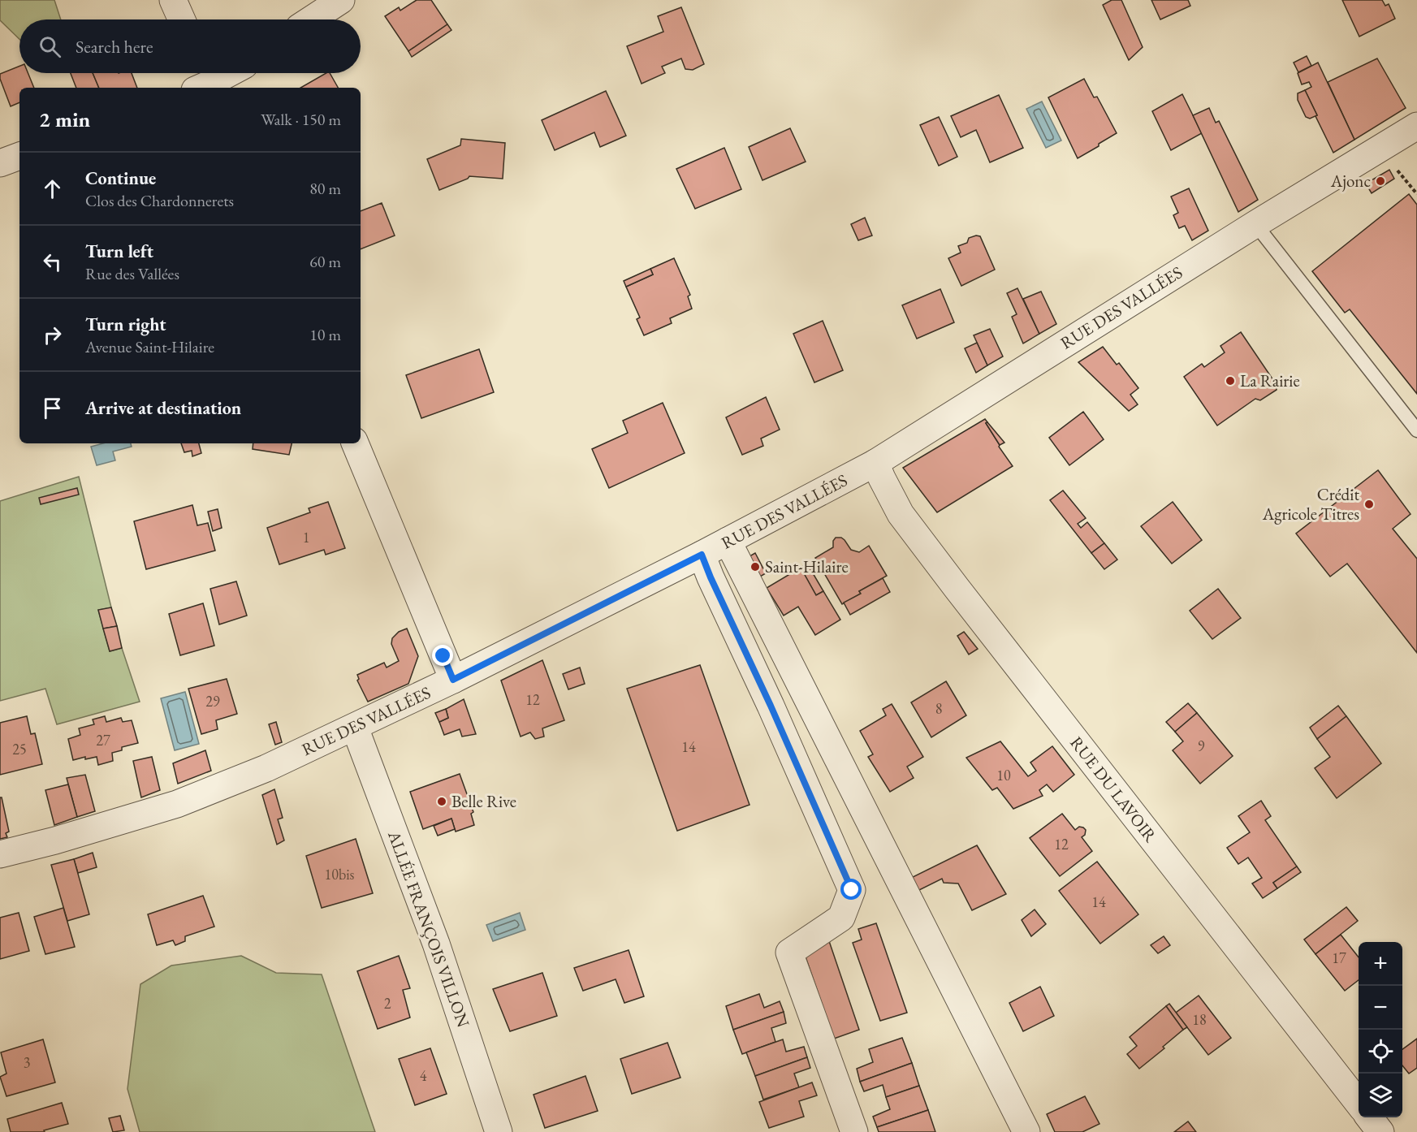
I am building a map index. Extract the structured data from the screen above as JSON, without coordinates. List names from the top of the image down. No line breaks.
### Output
{"streets":{"street":["RUE DES VALLÉES","RUE DU LAVOIR","ALLÉE FRANÇOIS VILLON"]},"crossings":[["RUE DES VALLÉES","RUE DU LAVOIR"],["RUE DES VALLÉES","ALLÉE FRANÇOIS VILLON"]],"places":["Ajonc","La Rairie","Crédit Agricole Titres","Saint-Hilaire","Belle Rive"],"house_numbers":["1","12","29","8","27","9","14","25","10","12","10bis","14","17","2","18","3","4"],"page":{"search":"Search here","heading":["2 min","Walk · 150 m"],"list":[["Continue","Clos des Chardonnerets","80 m"],["Turn left","Rue des Vallées","60 m"],["Turn right","Avenue Saint-Hilaire","10 m"],"Arrive at destination"],"map_buttons":["+","−"]}}
